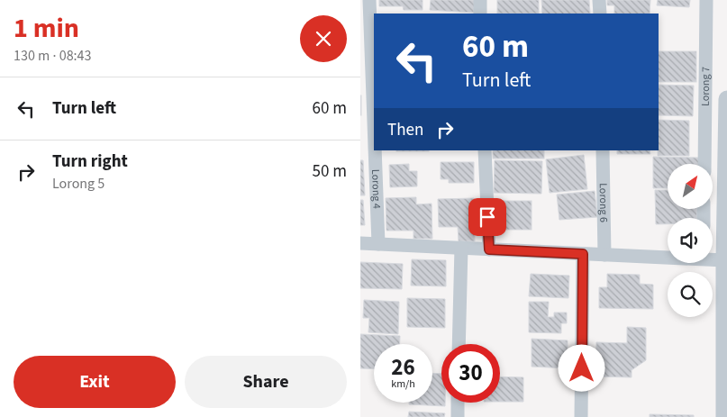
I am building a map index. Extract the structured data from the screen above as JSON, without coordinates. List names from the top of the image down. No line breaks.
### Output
{"streets":{"street":["Lorong 7","Lorong 4","Lorong 6"]},"north":"top right","page":{"heading":["1 min","130 m · 08:43"],"turn":["60 m","Turn left"],"list":[{"name":"Turn left","value":"60 m"},{"name":"Turn right","note":"Lorong 5","value":"50 m"}],"then":"Then","speed":"26 km/h","limit":"30","buttons":["Exit","Share"]}}
